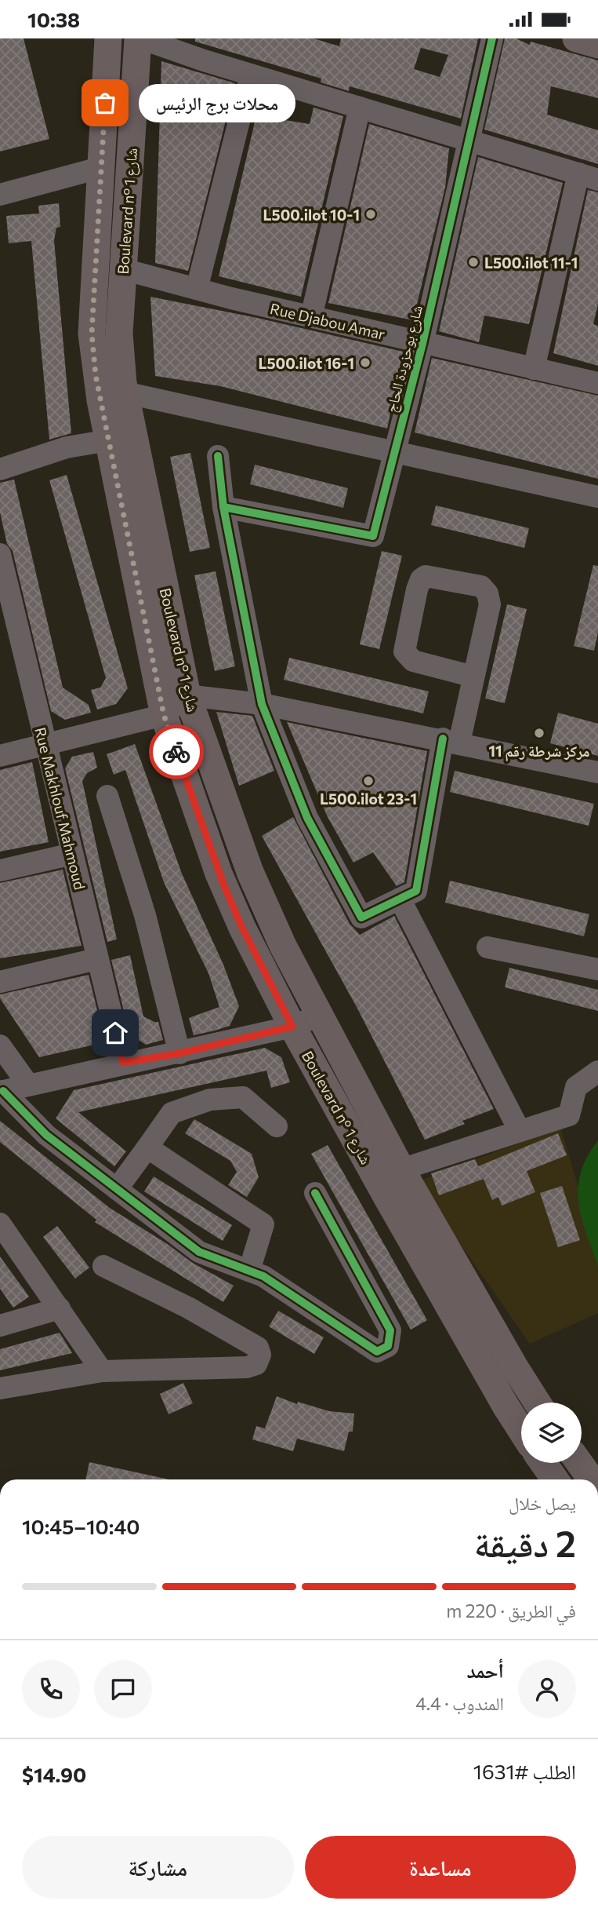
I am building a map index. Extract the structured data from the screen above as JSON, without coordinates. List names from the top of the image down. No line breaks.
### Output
{"streets":{"main road":["Boulevard n° شارع 1"],"street":["Rue Djabou Amar","شارع بوحزودة الحاج","Rue Makhlouf Mahmoud"]},"crossings":[["Boulevard n° شارع 1","Rue Djabou Amar"],["Rue Djabou Amar","شارع بوحزودة الحاج"]],"places":["محلات برج الرئيس","L500.ilot 10-1","L500.ilot 11-1","L500.ilot 16-1","مركز شرطة رقم 11","L500.ilot 23-1"],"page":{"status":"10:38","bubble":"محلات برج الرئيس","heading":["2 دقيقة","يصل خلال","10:40–10:45"],"panel":["أحمد","المندوب · 4.4","الطلب #1631","$14.90"],"bar":"في الطريق · 220 m","buttons":["مساعدة","مشاركة"]}}
